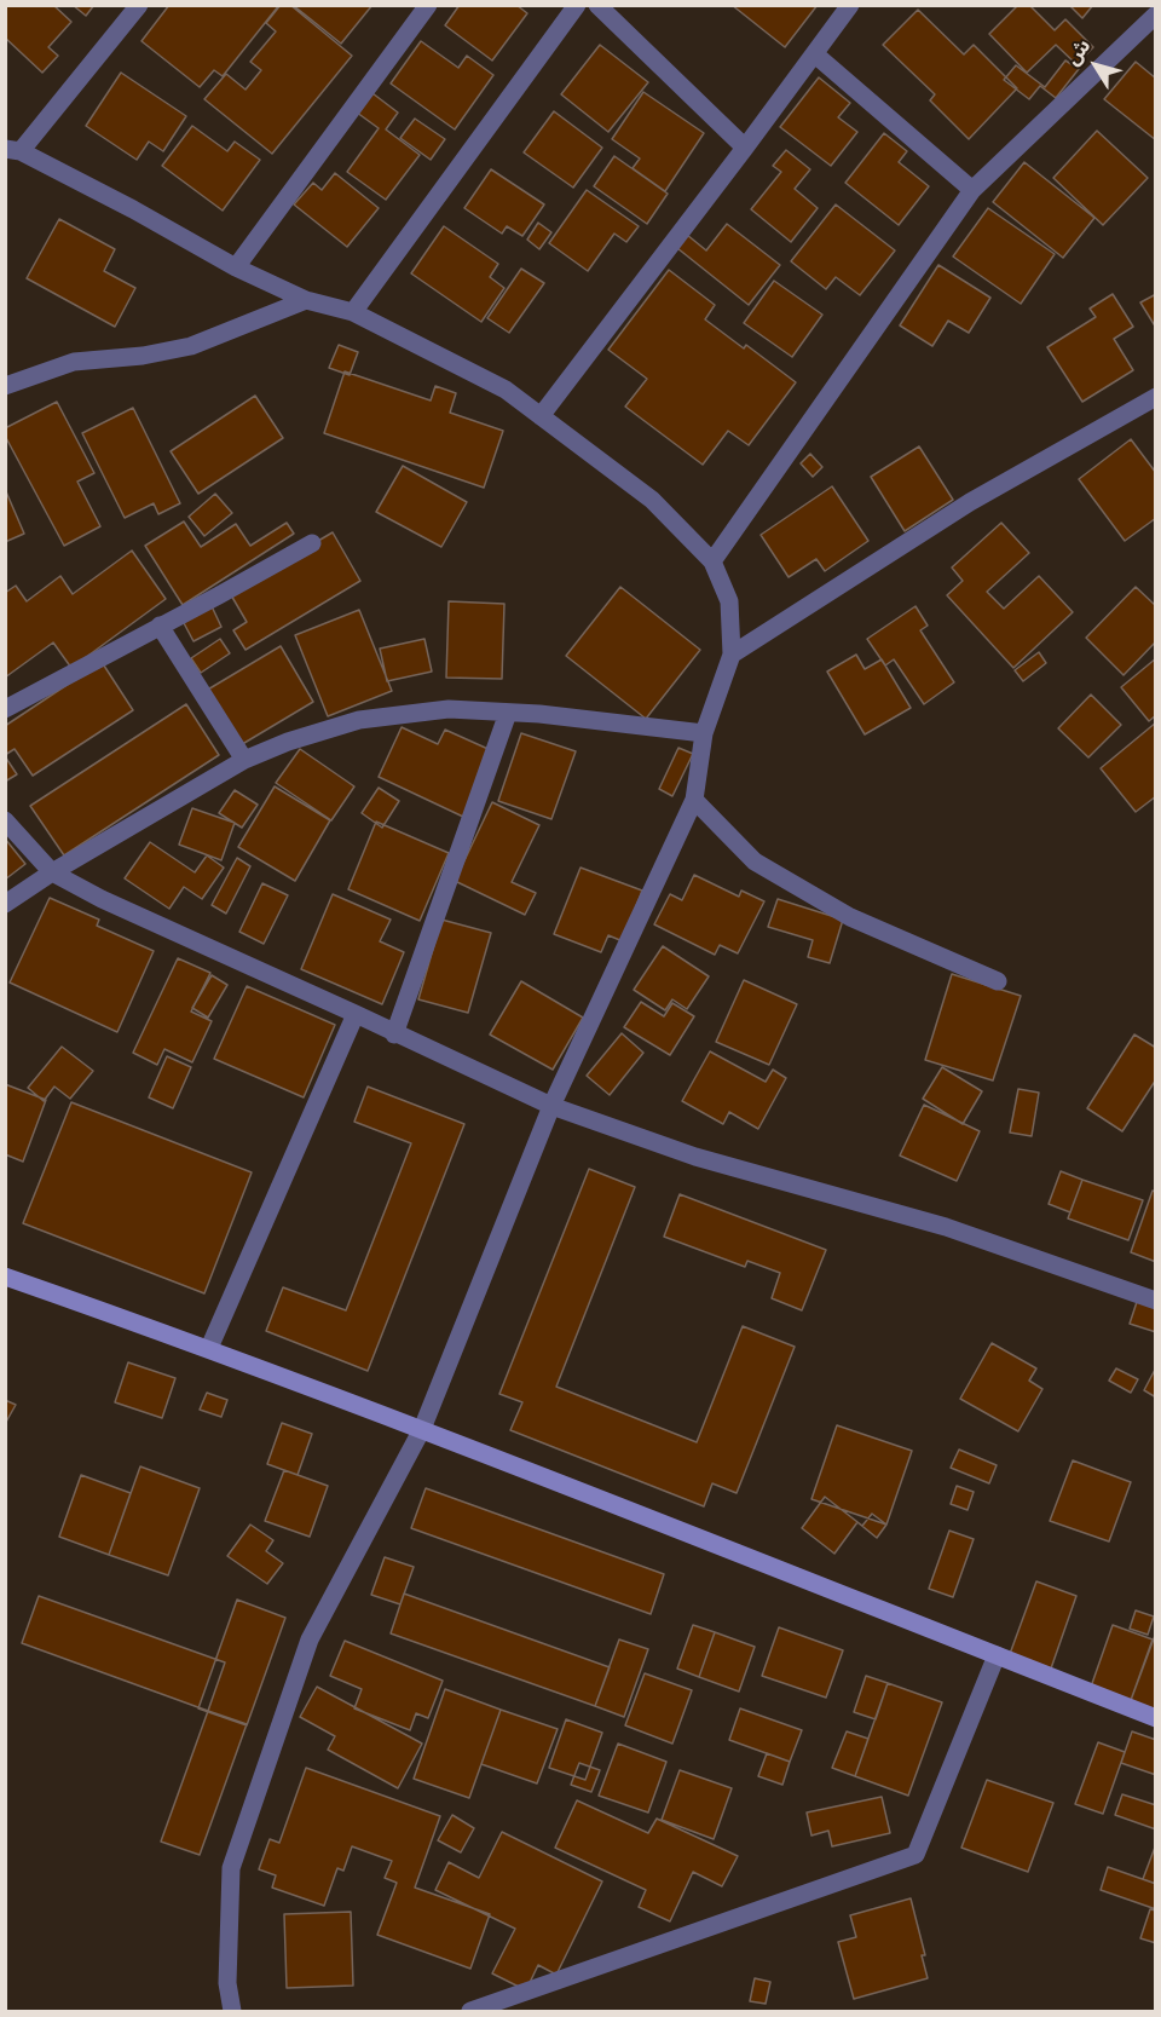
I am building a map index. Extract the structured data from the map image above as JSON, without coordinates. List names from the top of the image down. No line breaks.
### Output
{"north":"top left"}
